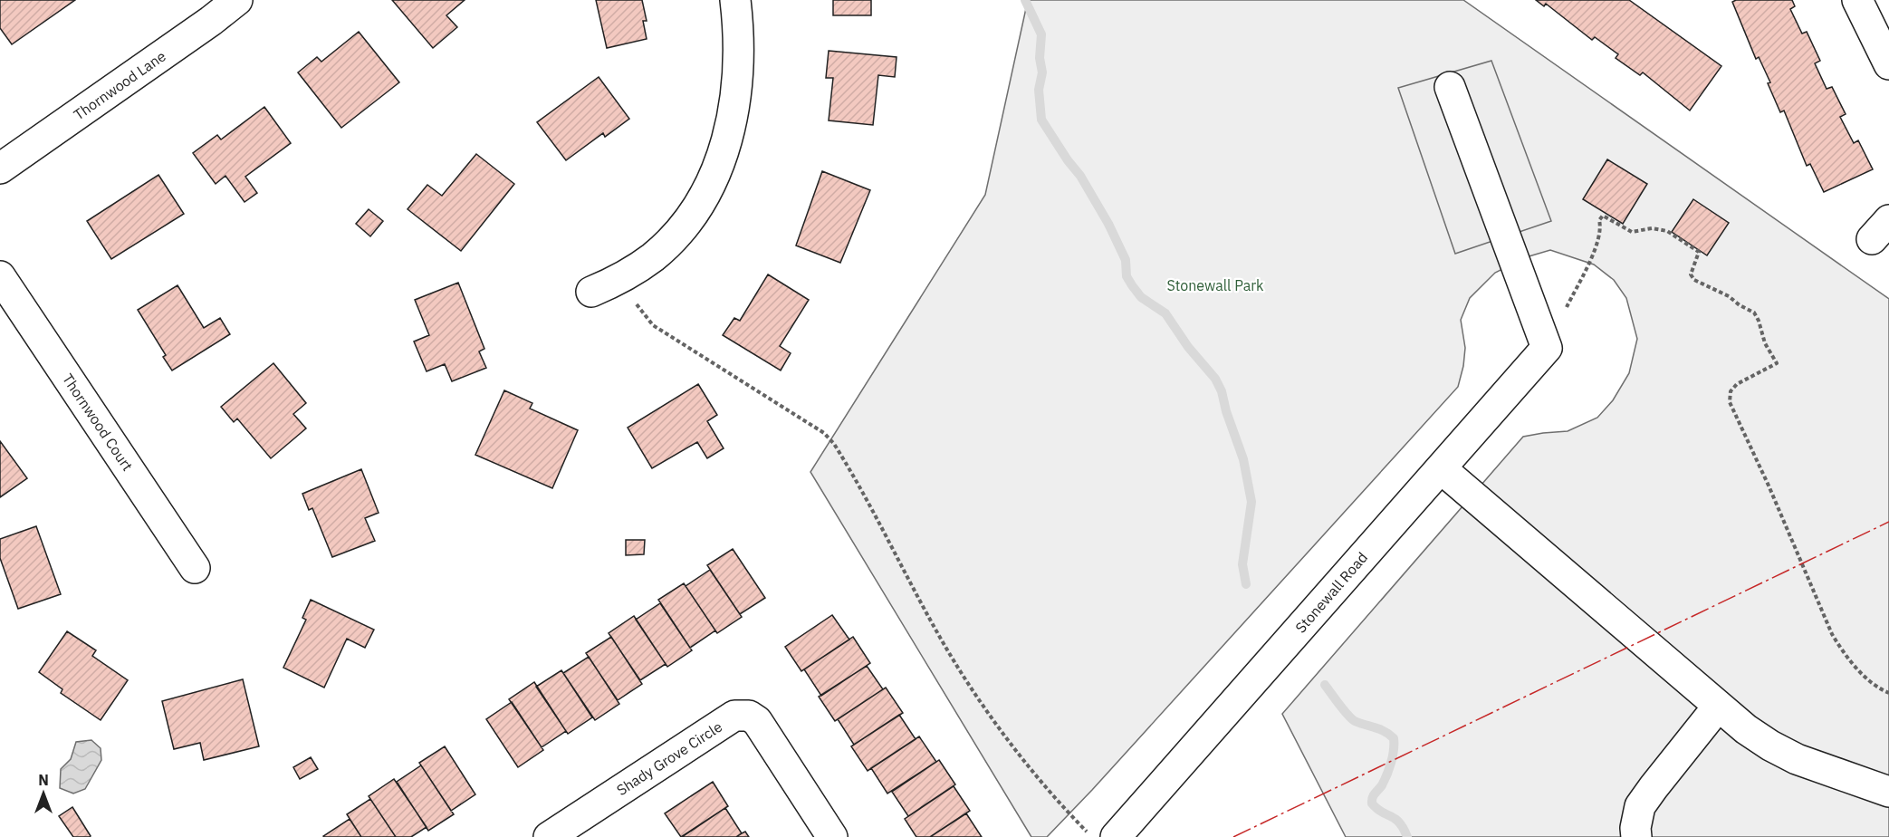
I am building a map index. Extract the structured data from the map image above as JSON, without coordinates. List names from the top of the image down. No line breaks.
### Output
{"streets":{"street":["Thornwood Lane","Thornwood Court","Stonewall Road","Shady Grove Circle"]},"parks":["Stonewall Park"],"north":"top"}
